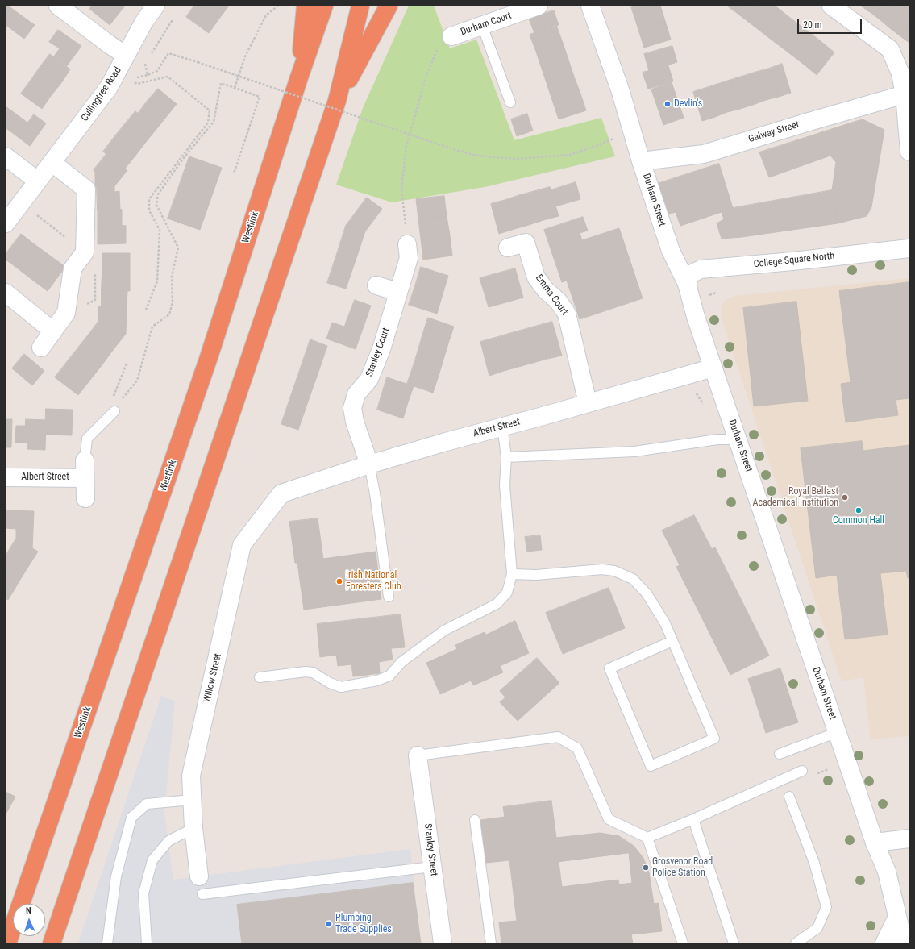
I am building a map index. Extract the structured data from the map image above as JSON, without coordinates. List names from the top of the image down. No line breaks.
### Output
{"streets":{"highway":["Westlink"],"street":["Durham Court","Cullingtree Road","Galway Street","Durham Street","College Square North","Emma Court","Stanley Court","Albert Street","Willow Street","Stanley Street"]},"crossings":[["Galway Street","Durham Street"],["Durham Street","College Square North"],["Durham Street","Albert Street"],["Emma Court","Albert Street"],["Stanley Court","Albert Street"],["Albert Street","Willow Street"]],"places":["Devlin's","Royal Belfast Academical Institution","Common Hall","Irish National Foresters Club","Grosvenor Road Police Station","Plumbing Trade Supplies"],"scale_bar":"20 m","north":"top"}
